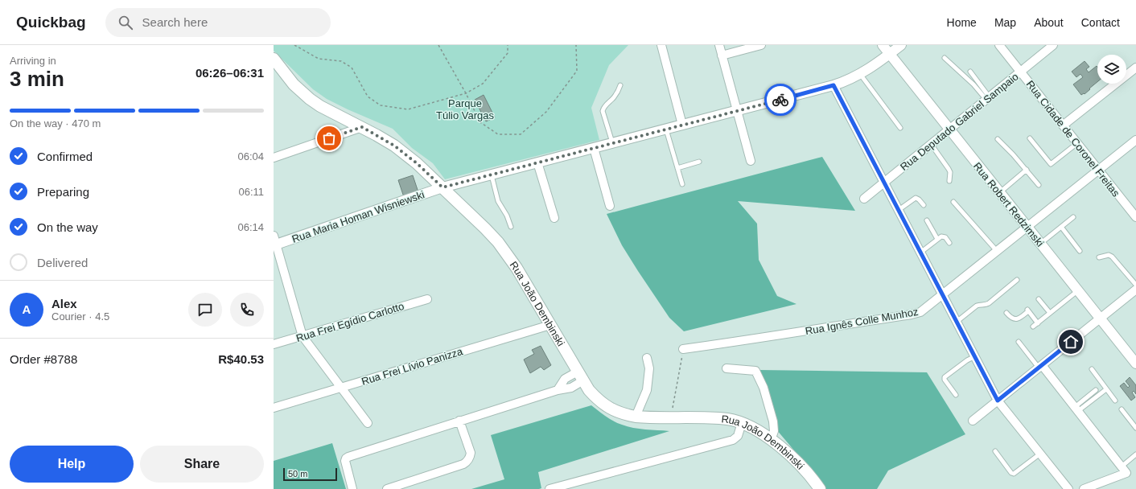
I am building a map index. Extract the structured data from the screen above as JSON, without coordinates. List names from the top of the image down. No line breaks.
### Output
{"streets":{"main road":["Rua João Dembinski"],"street":["Rua Deputado Gabriel Sampaio","Rua Cidade de Coronel Freitas","Rua Robert Redzimski","Rua Maria Homan Wisniewski","Rua Ignês Colle Munhoz","Rua Frei Egídio Carlotto","Rua Frei Lívio Panizza"]},"crossings":[["Rua Deputado Gabriel Sampaio","Rua Cidade de Coronel Freitas"],["Rua Deputado Gabriel Sampaio","Rua Robert Redzimski"],["Rua Cidade de Coronel Freitas","Rua Ignês Colle Munhoz"],["Rua Robert Redzimski","Rua Maria Homan Wisniewski"],["Rua Robert Redzimski","Rua Ignês Colle Munhoz"],["Rua Maria Homan Wisniewski","Rua João Dembinski"],["Rua João Dembinski","Rua Frei Lívio Panizza"]],"parks":["Parque Túlio Vargas"],"scale_bar":"50 m","page":{"header":"Quickbag","search":"Search here","nav":["Home","Map","About","Contact"],"heading":["3 min","Arriving in","06:26–06:31"],"panel":["Alex","Courier · 4.5","Order #8788","R$40.53"],"bar":"On the way · 470 m","list":[["Confirmed","06:04"],["Preparing","06:11"],["On the way","06:14"],"Delivered"],"round":"A","buttons":["Help","Share"],"scale":"50 m"}}
